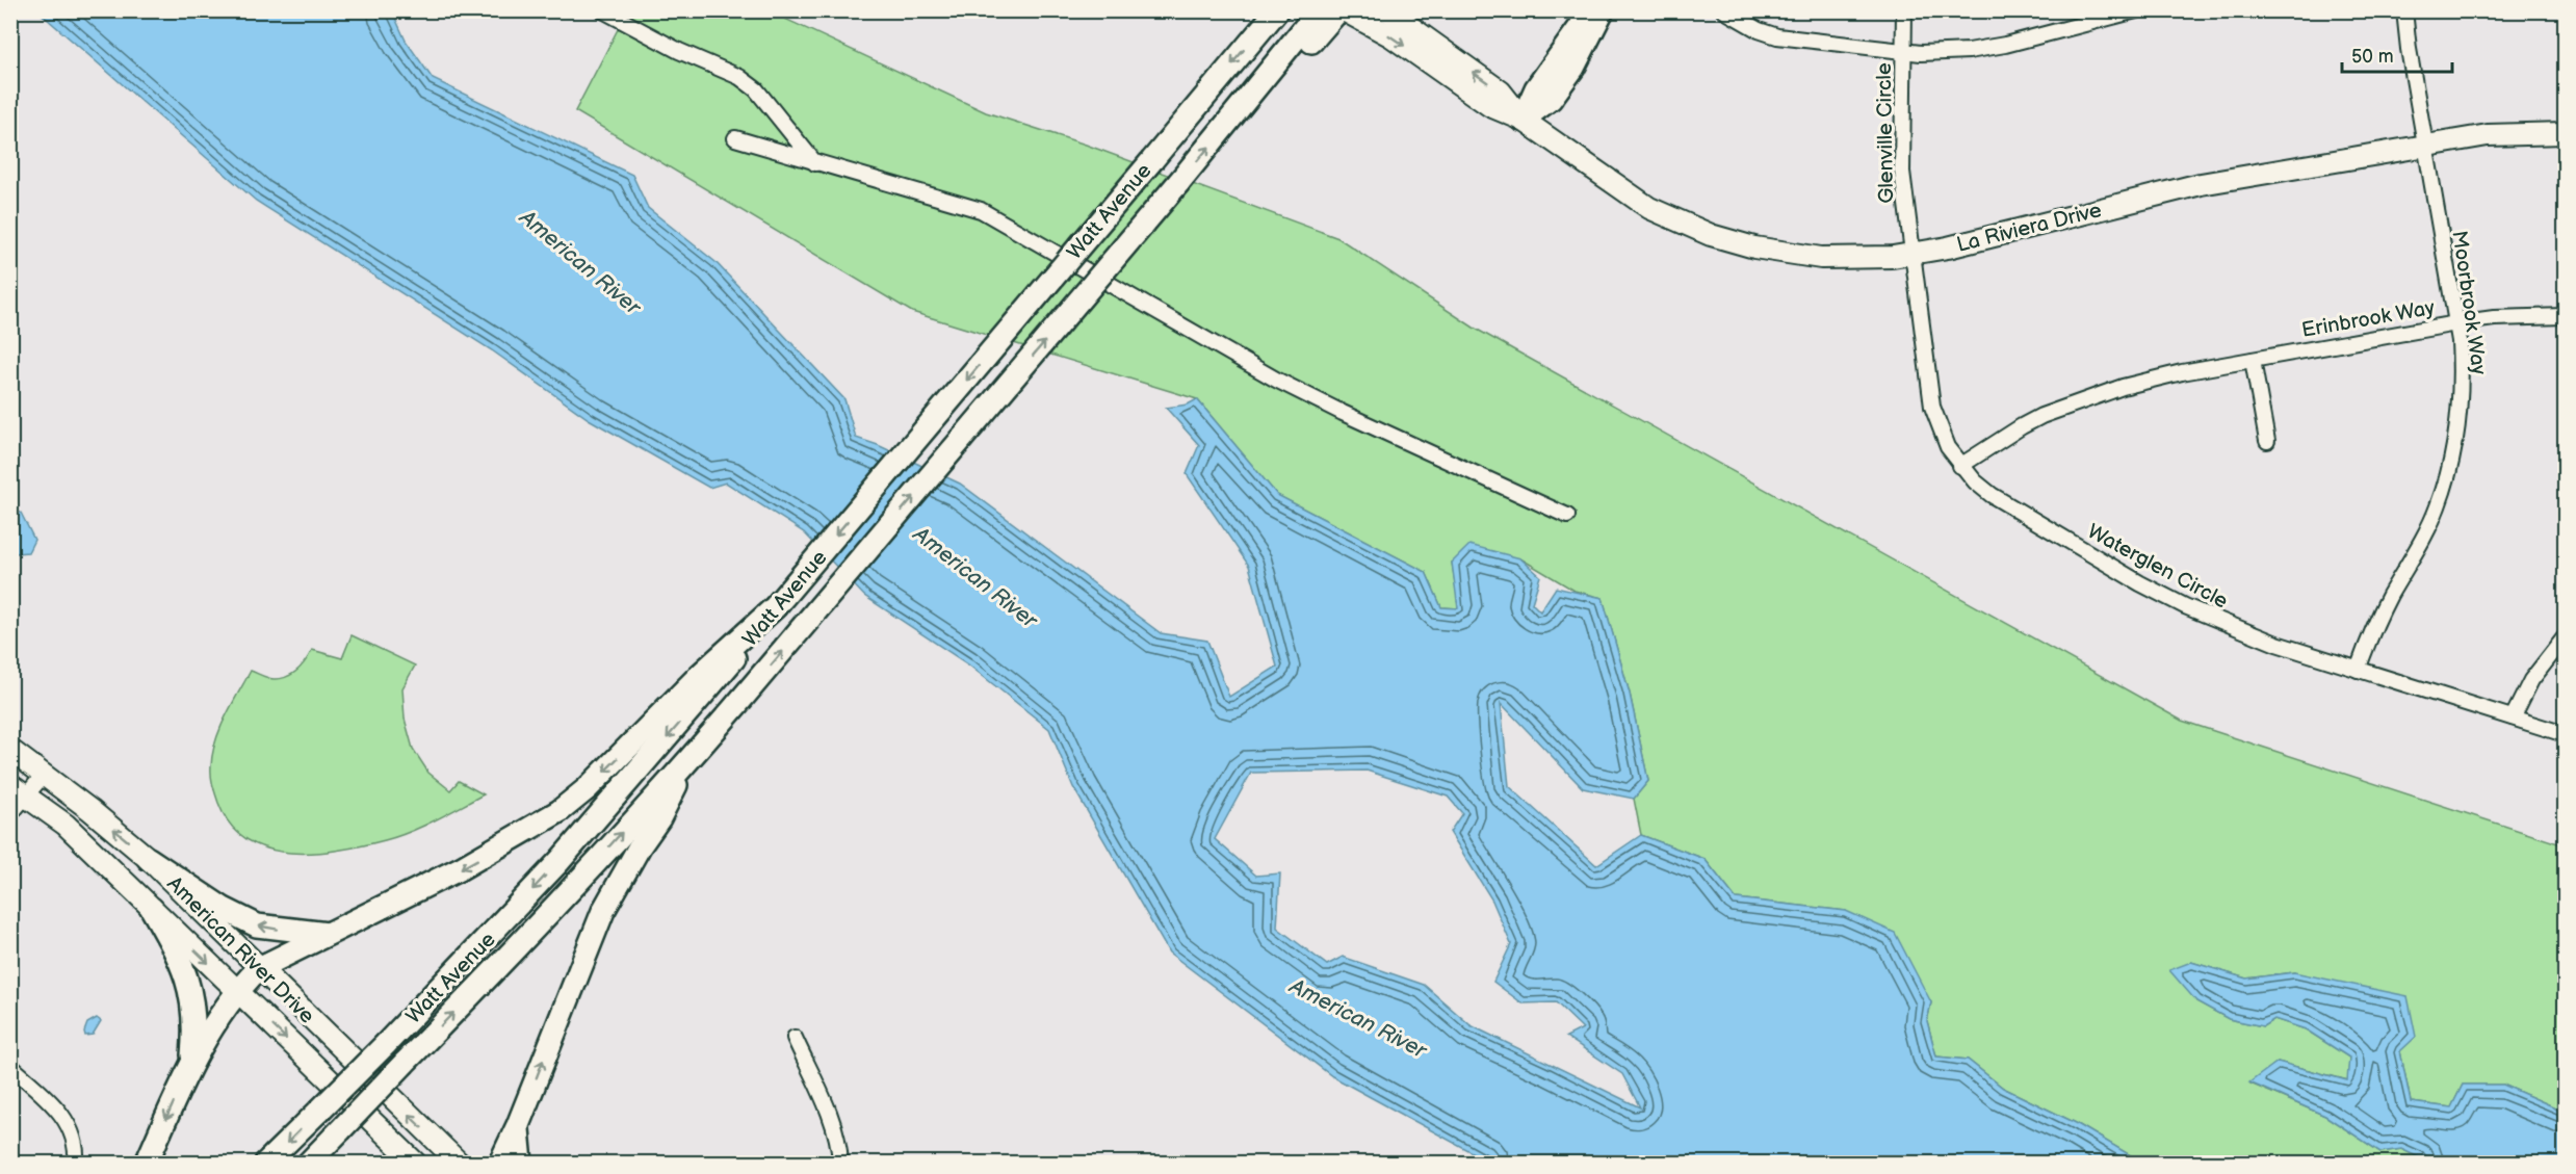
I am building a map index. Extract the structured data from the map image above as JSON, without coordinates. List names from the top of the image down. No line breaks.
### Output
{"streets":{"main road":["Watt Avenue"],"street":["Glenville Circle","La Riviera Drive","Moorbrook Way","Erinbrook Way","Waterglen Circle","American River Drive"]},"crossings":[["Glenville Circle","La Riviera Drive"],["Glenville Circle","Waterglen Circle"],["La Riviera Drive","Moorbrook Way"],["La Riviera Drive","Waterglen Circle"],["Moorbrook Way","Erinbrook Way"],["Moorbrook Way","Waterglen Circle"],["Erinbrook Way","Waterglen Circle"]],"water":["American River"],"scale_bar":"50 m"}
